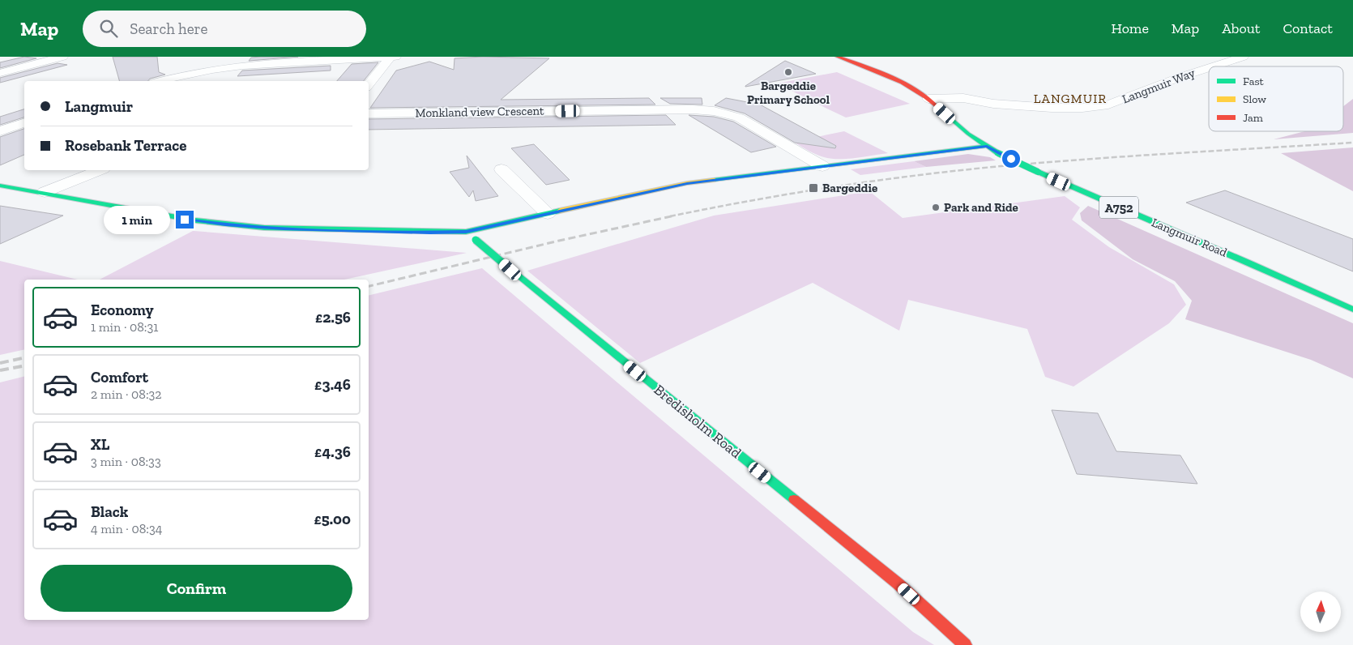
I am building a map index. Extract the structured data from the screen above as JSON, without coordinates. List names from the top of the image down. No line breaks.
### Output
{"streets":{"street":["Langmuir Way","Monkland view Crescent","A752","Langmuir Road","Bredisholm Road"]},"crossings":[["Langmuir Way","Langmuir Road"]],"districts":["LANGMUIR"],"places":{"other":["Bargeddie Primary School","Park and Ride"],"transit":["Bargeddie"]},"legend":["Fast","Slow","Jam"],"north":"top","page":{"header":"Map","search":"Search here","nav":["Home","Map","About","Contact"],"banner":["Langmuir","Rosebank Terrace"],"bubble":"1 min","list":[{"name":"Economy","note":"1 min · 08:31","value":"£2.56"},{"name":"Comfort","note":"2 min · 08:32","value":"£3.46"},{"name":"XL","note":"3 min · 08:33","value":"£4.36"},{"name":"Black","note":"4 min · 08:34","value":"£5.00"}],"buttons":"Confirm"}}
